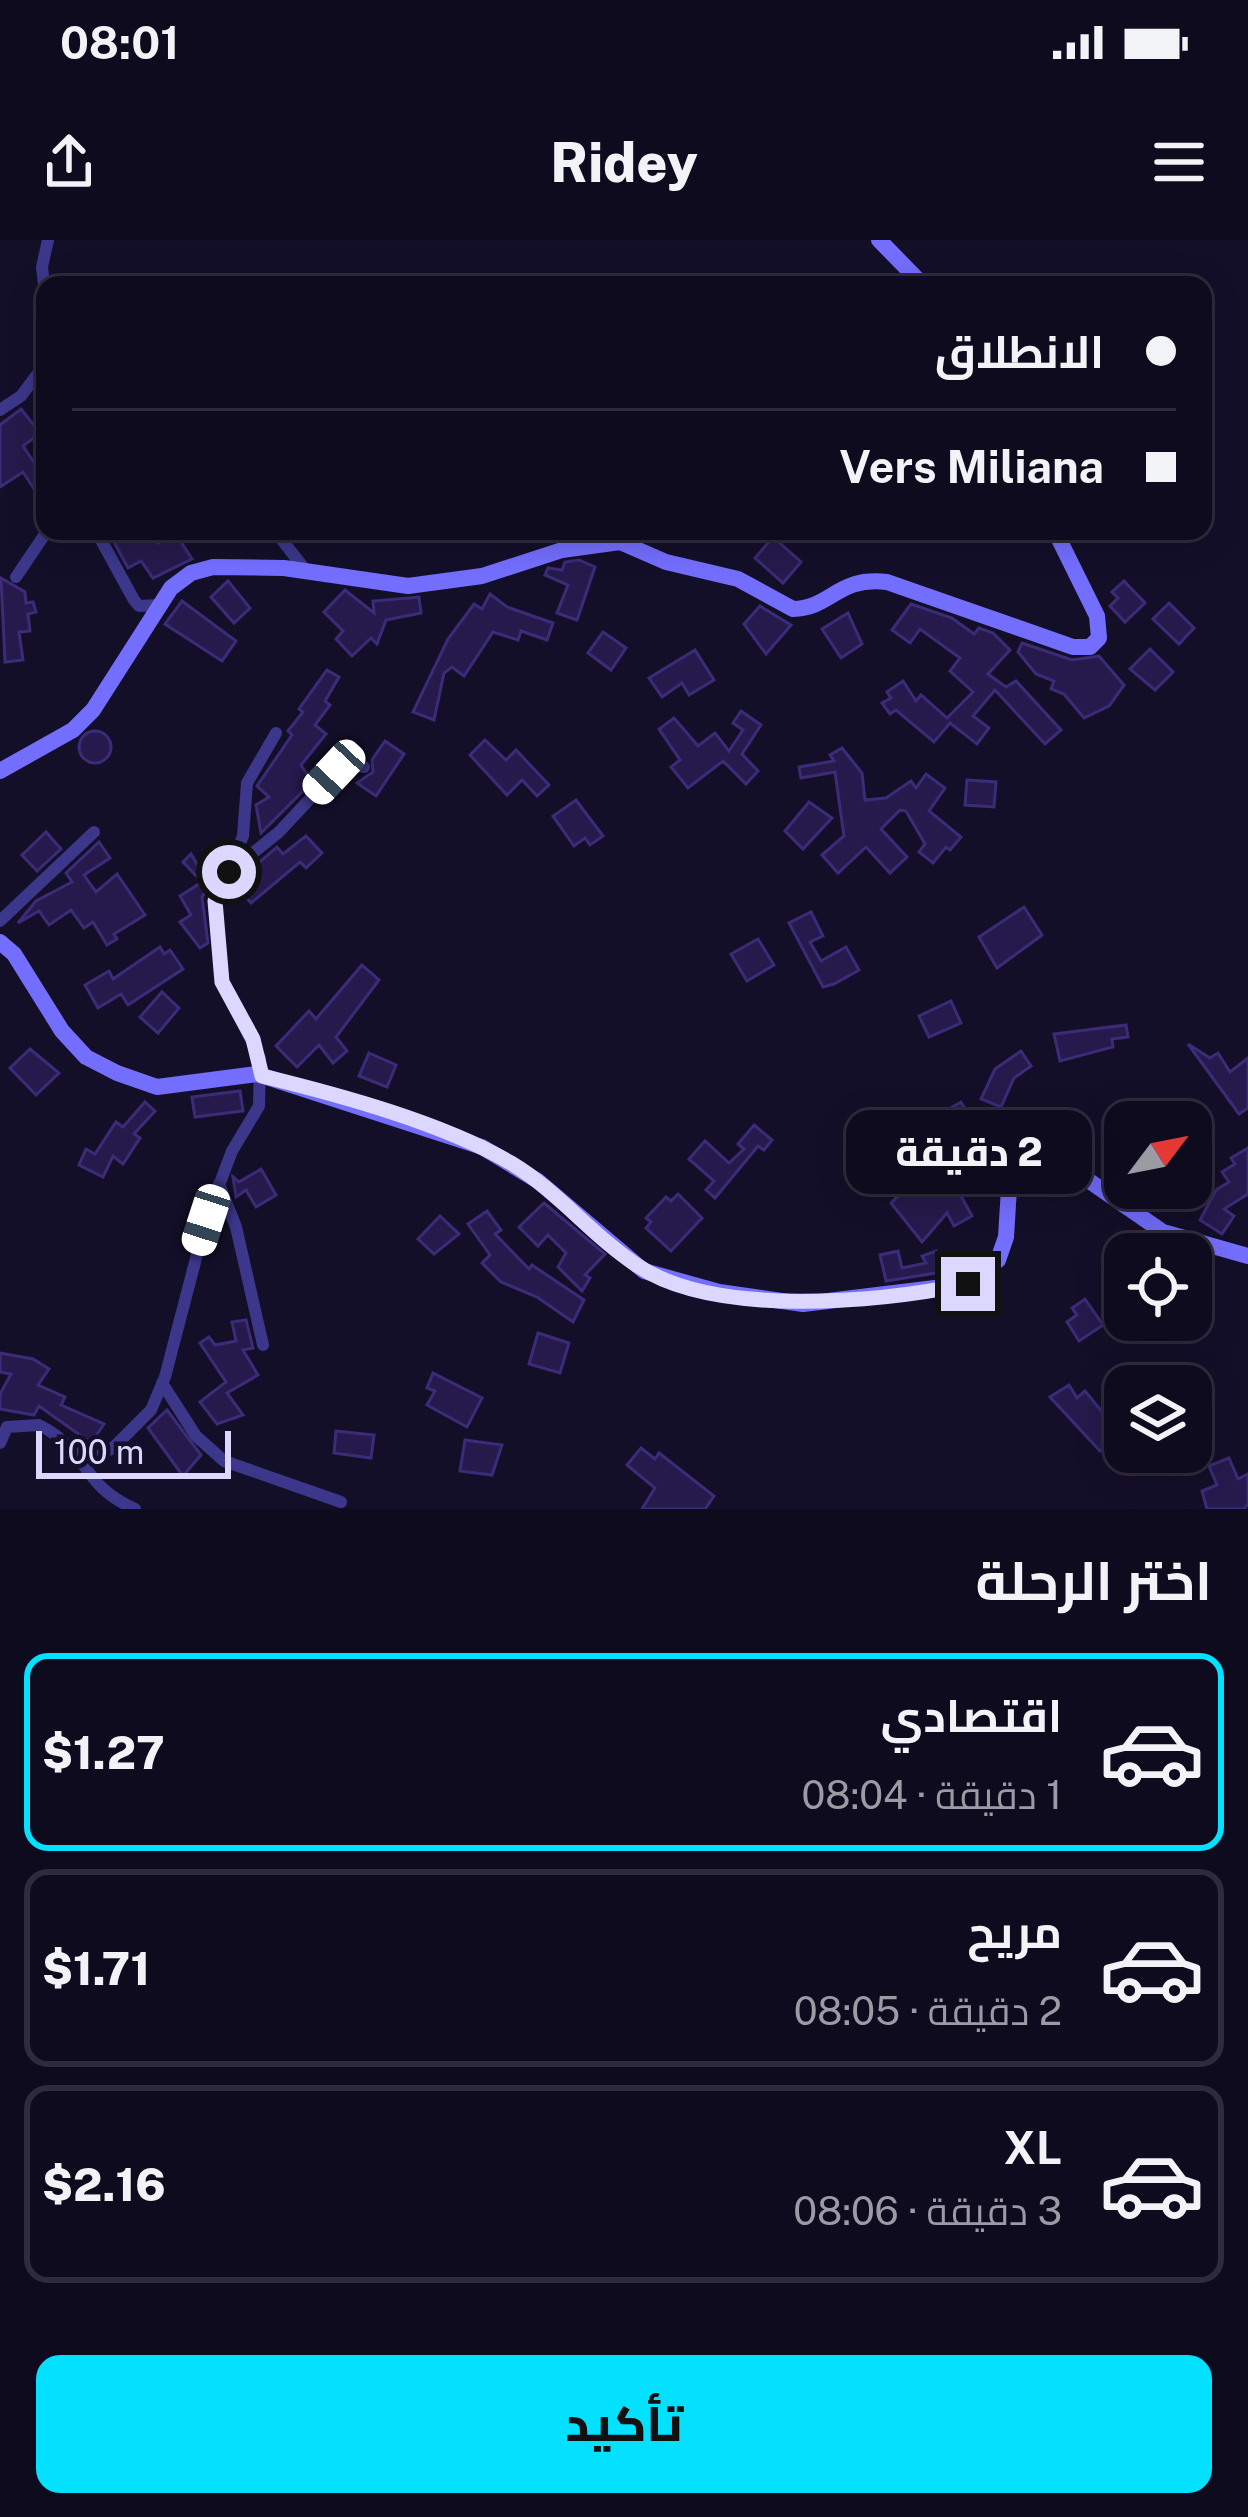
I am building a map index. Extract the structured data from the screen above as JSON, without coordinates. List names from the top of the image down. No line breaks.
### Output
{"scale_bar":"100 m","north":"top right","page":{"status":"08:01","header":"Ridey","banner":["الانطلاق","Vers Miliana"],"bubble":"2 دقيقة","scale":"100 m","heading":"اختر الرحلة","list":[{"name":"اقتصادي","note":"1 دقيقة · 08:04","value":"$1.27"},{"name":"مريح","note":"2 دقيقة · 08:05","value":"$1.71"},{"name":"XL","note":"3 دقيقة · 08:06","value":"$2.16"}],"buttons":"تأكيد"}}
